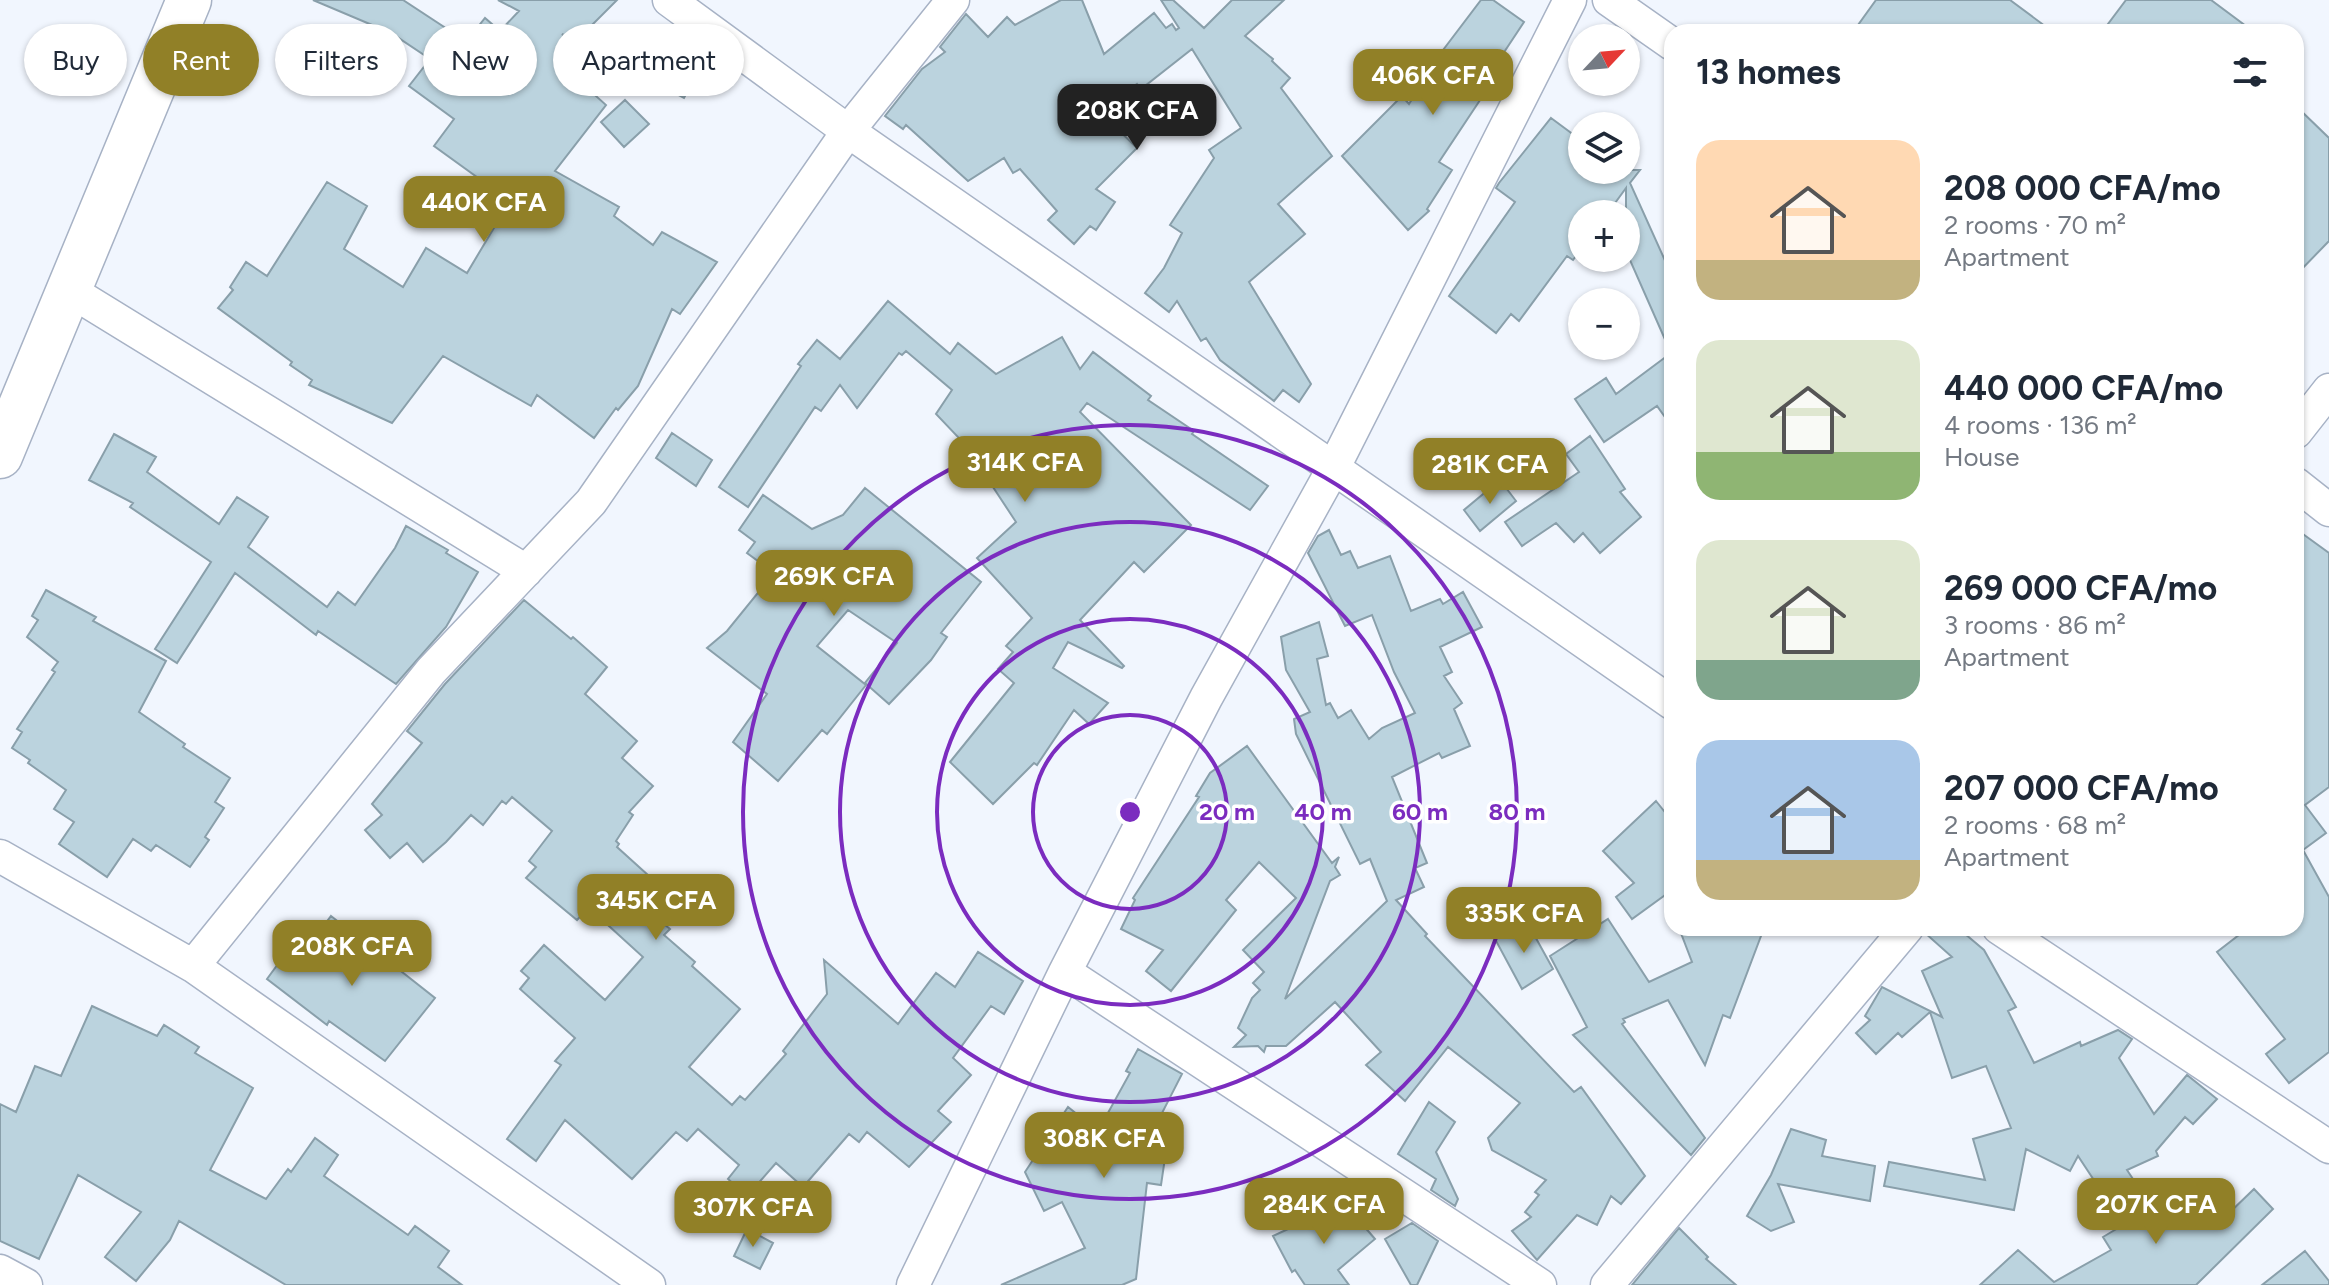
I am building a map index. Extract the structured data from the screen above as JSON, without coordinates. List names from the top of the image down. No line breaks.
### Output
{"north":"top right","page":{"map_buttons":["+","−"],"chip":["Buy","Rent","Filters","New","Apartment"],"heading":"13 homes","price":["406K CFA","208K CFA","440K CFA","314K CFA","281K CFA","269K CFA","345K CFA","335K CFA","208K CFA","308K CFA","284K CFA","207K CFA","307K CFA"],"list":[{"name":"208 000 CFA/mo","note":"2 rooms · 70 m² · Apartment"},{"name":"440 000 CFA/mo","note":"4 rooms · 136 m² · House"},{"name":"269 000 CFA/mo","note":"3 rooms · 86 m² · Apartment"},{"name":"207 000 CFA/mo","note":"2 rooms · 68 m² · Apartment"}]},"rings":["20 m","40 m","60 m","80 m"]}
